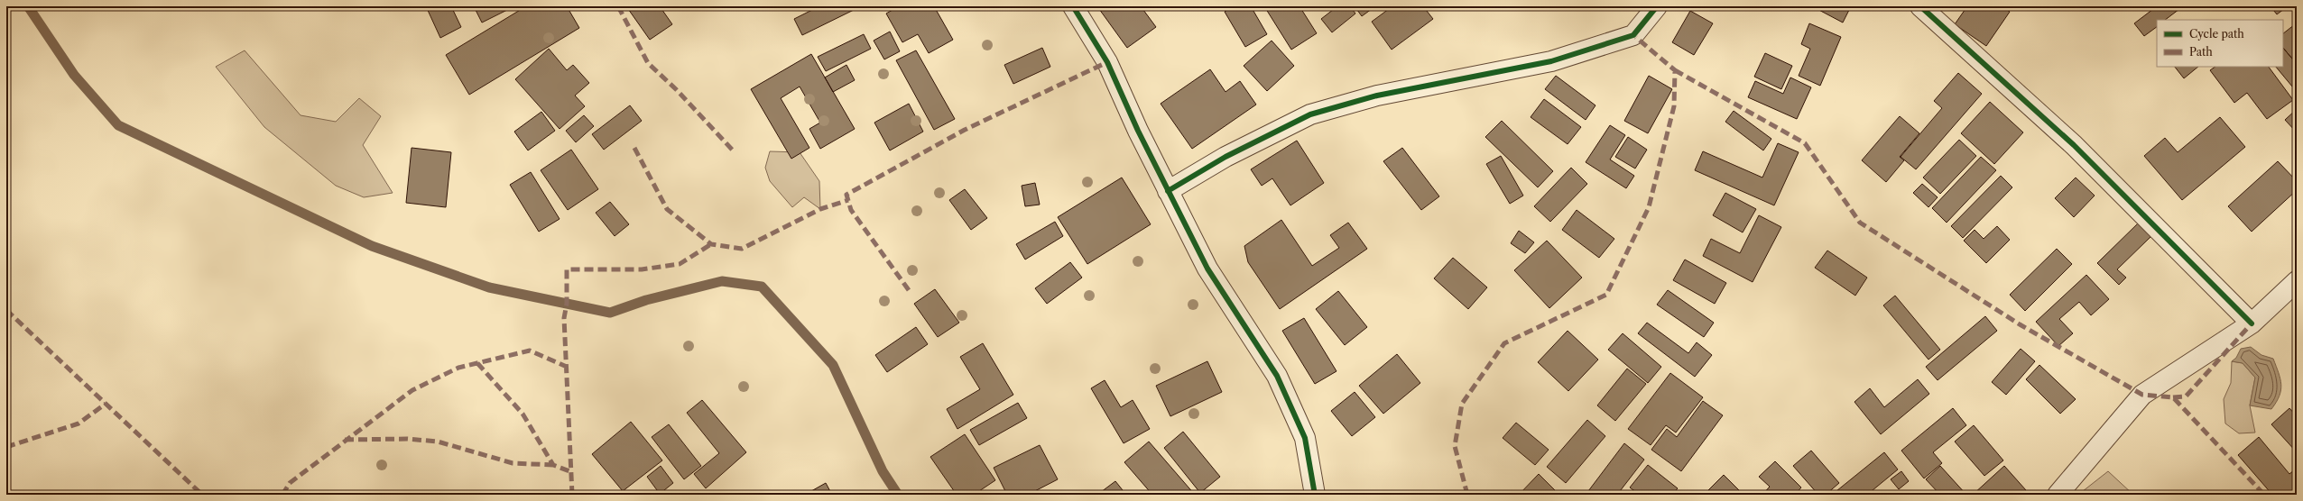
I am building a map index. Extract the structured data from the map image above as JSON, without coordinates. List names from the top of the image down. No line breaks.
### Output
{"legend":["Cycle path","Path"]}
